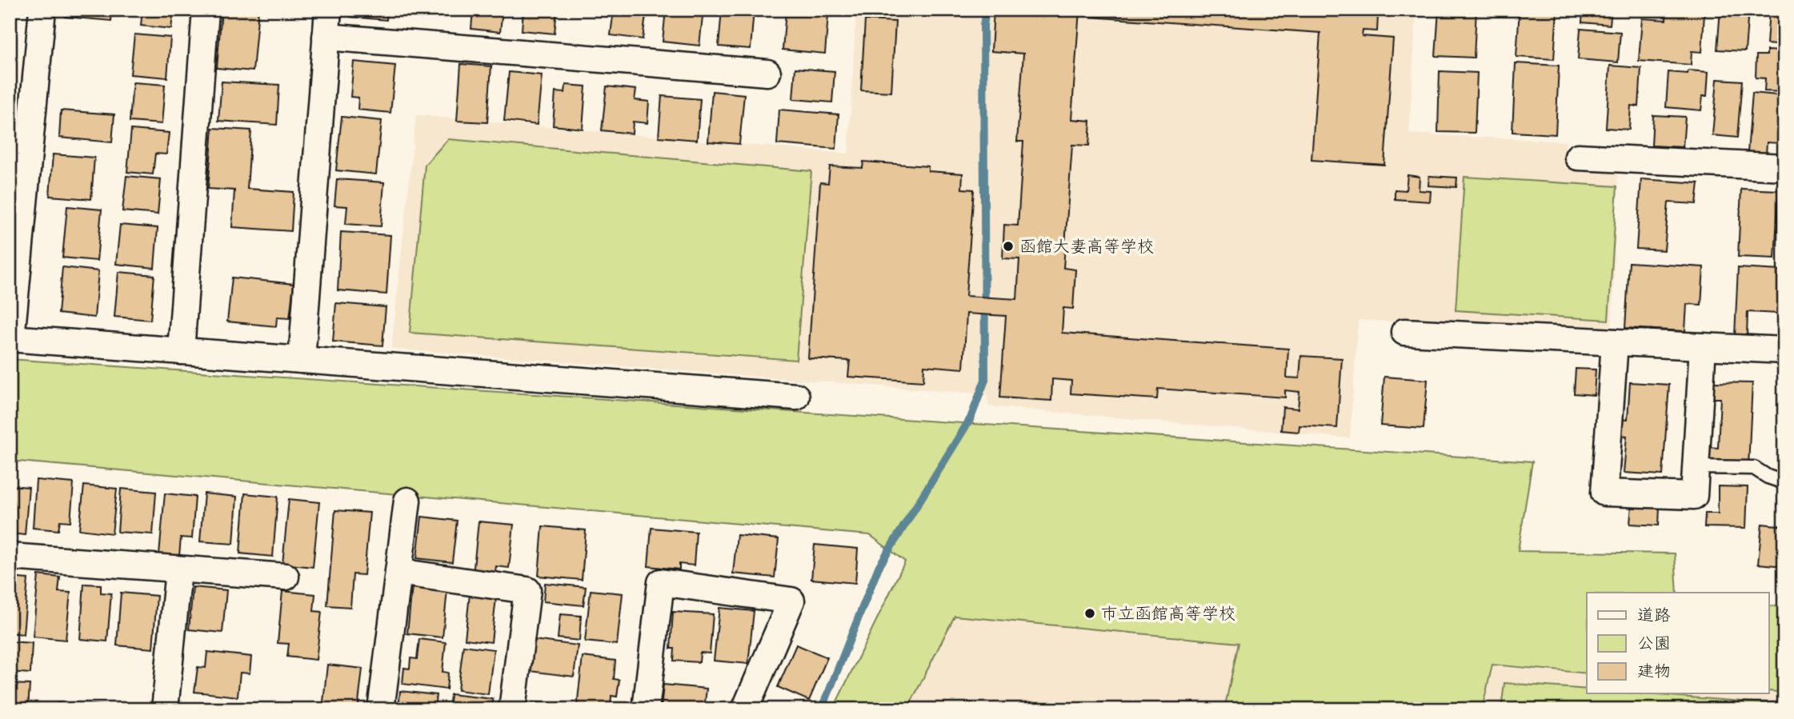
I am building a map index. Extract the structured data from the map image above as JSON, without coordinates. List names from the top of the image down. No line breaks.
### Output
{"places":["函館大妻高等学校","市立函館高等学校"],"legend":["道路","公園","建物"]}
